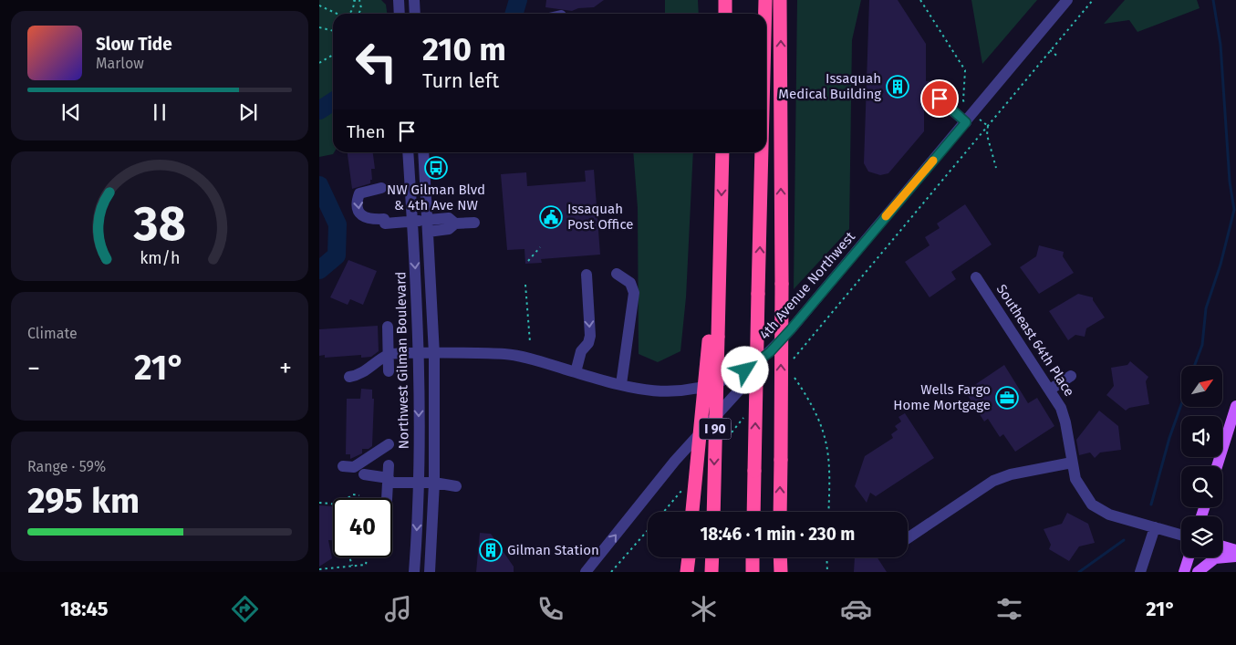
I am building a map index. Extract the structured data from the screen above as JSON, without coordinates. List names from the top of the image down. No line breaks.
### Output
{"streets":{"highway":["I 90"],"street":["4th Avenue Northwest","Southeast 64th Place","Northwest Gilman Boulevard"]},"crossings":[["4th Avenue Northwest","Northwest Gilman Boulevard"]],"places":{"building":["Issaquah Medical Building","Gilman Station"],"bus stop":["NW Gilman Blvd & 4th Ave NW"],"public building":["Issaquah Post Office"],"office":["Wells Fargo Home Mortgage"]},"north":"top right","page":{"turn":["210 m","Turn left"],"song":["Slow Tide","Marlow"],"then":"Then","tile":["Climate",["Range · 59%","295 km"]],"heat":["−","21°","+"],"limit":"40","trip":"18:46 · 1 min · 230 m","tabs":["18:45","21°"],"gauge":["38","km/h"]}}
